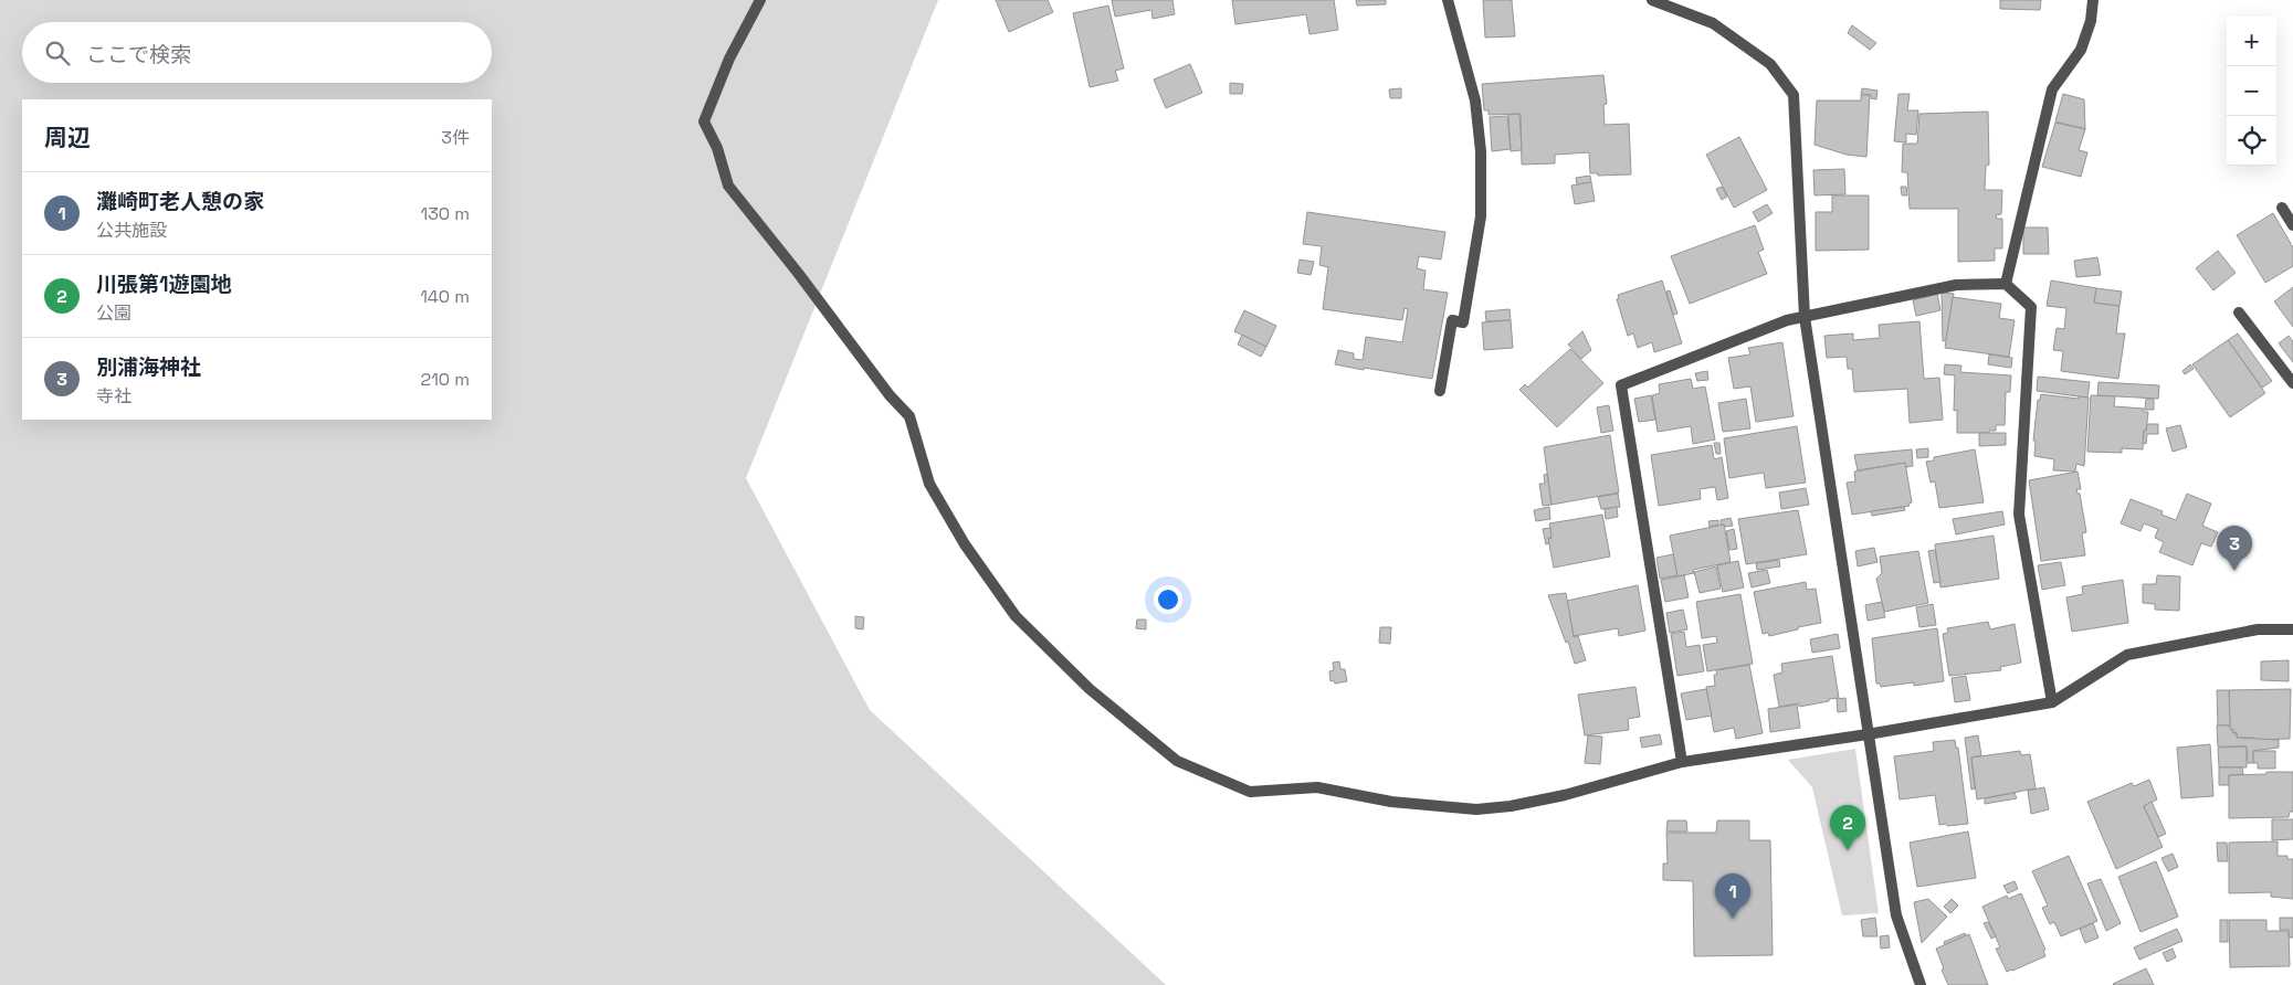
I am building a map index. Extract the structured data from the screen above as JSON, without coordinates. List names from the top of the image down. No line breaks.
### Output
{"page":{"map_buttons":["+","−"],"search":"ここで検索","heading":["周辺","3件"],"list":[{"mark":"1","name":"灘崎町老人憩の家","note":"公共施設","value":"130 m"},{"mark":"2","name":"川張第1遊園地","note":"公園","value":"140 m"},{"mark":"3","name":"別浦海神社","note":"寺社","value":"210 m"}],"pins":["3","2","1"]}}
